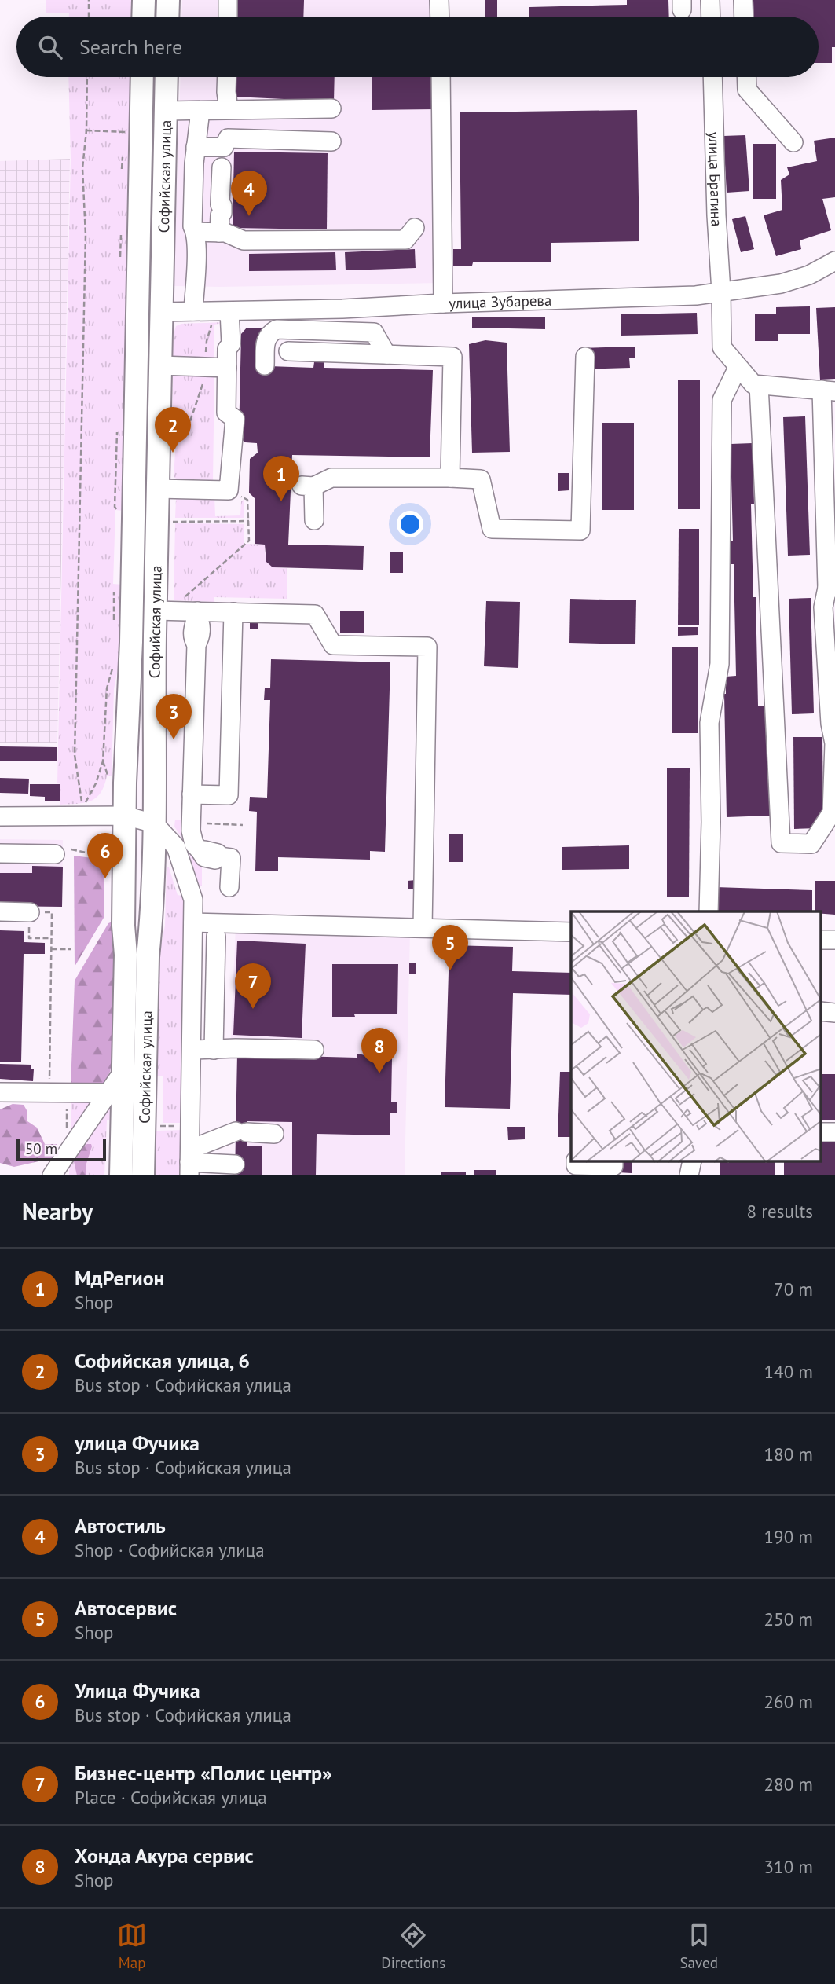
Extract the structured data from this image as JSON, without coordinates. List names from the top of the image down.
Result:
{
  "streets": {
    "main road": ["Софийская улица"],
    "street": ["улица Брагина", "улица Зубарева"]
  },
  "crossings": [
    ["Софийская улица", "улица Зубарева"],
    ["улица Брагина", "улица Зубарева"]
  ],
  "scale_bar": "50 m",
  "page": {
    "search": "Search here",
    "pins": [
      "4",
      "2",
      "1",
      "3",
      "6",
      "5",
      "7",
      "8"
    ],
    "scale": "50 m",
    "heading": ["Nearby", "8 results"],
    "list": [
      {
        "mark": "1",
        "name": "МдРегион",
        "note": "Shop",
        "value": "70 m"
      },
      {
        "mark": "2",
        "name": "Софийская улица, 6",
        "note": "Bus stop · Софийская улица",
        "value": "140 m"
      },
      {
        "mark": "3",
        "name": "улица Фучика",
        "note": "Bus stop · Софийская улица",
        "value": "180 m"
      },
      {
        "mark": "4",
        "name": "Автостиль",
        "note": "Shop · Софийская улица",
        "value": "190 m"
      },
      {
        "mark": "5",
        "name": "Автосервис",
        "note": "Shop",
        "value": "250 m"
      },
      {
        "mark": "6",
        "name": "Улица Фучика",
        "note": "Bus stop · Софийская улица",
        "value": "260 m"
      },
      {
        "mark": "7",
        "name": "Бизнес-центр «Полис центр»",
        "note": "Place · Софийская улица",
        "value": "280 m"
      },
      {
        "mark": "8",
        "name": "Хонда Акура сервис",
        "note": "Shop",
        "value": "310 m"
      }
    ],
    "nav": ["Map", "Directions", "Saved"]
  }
}
